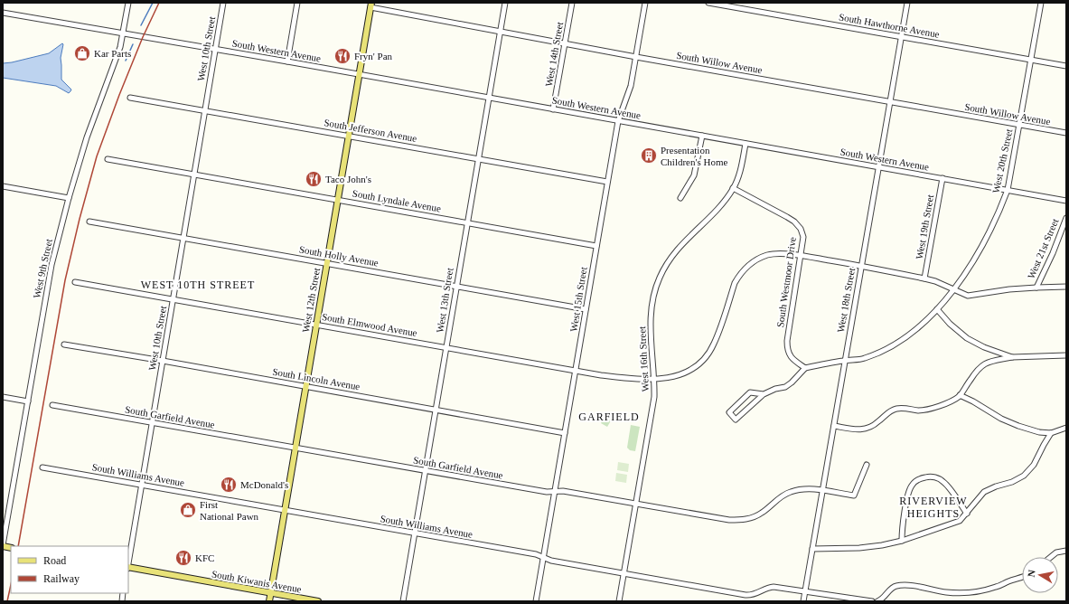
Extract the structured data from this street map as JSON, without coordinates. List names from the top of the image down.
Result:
{
  "streets": {
    "main road": ["West 12th Street", "South Kiwanis Avenue"],
    "street": [
      "South Hawthorne Avenue",
      "West 10th Street",
      "South Western Avenue",
      "West 14th Street",
      "South Willow Avenue",
      "South Jefferson Avenue",
      "West 20th Street",
      "South Lyndale Avenue",
      "West 19th Street",
      "West 21st Street",
      "South Holly Avenue",
      "West 9th Street",
      "South Westmoor Drive",
      "West 15th Street",
      "West 13th Street",
      "West 18th Street",
      "South Elmwood Avenue",
      "West 16th Street",
      "South Lincoln Avenue",
      "South Garfield Avenue",
      "South Williams Avenue"
    ]
  },
  "crossings": [
    ["South Hawthorne Avenue", "West 20th Street"],
    ["South Hawthorne Avenue", "West 18th Street"],
    ["West 10th Street", "South Western Avenue"],
    ["West 10th Street", "South Jefferson Avenue"],
    ["West 10th Street", "South Lyndale Avenue"],
    ["West 10th Street", "South Holly Avenue"],
    ["West 10th Street", "South Elmwood Avenue"],
    ["West 10th Street", "South Lincoln Avenue"],
    ["West 10th Street", "South Garfield Avenue"],
    ["West 10th Street", "South Williams Avenue"],
    ["South Western Avenue", "West 14th Street"],
    ["South Western Avenue", "West 20th Street"],
    ["South Western Avenue", "West 19th Street"],
    ["South Western Avenue", "West 9th Street"],
    ["South Western Avenue", "West 15th Street"],
    ["South Western Avenue", "West 12th Street"],
    ["South Western Avenue", "West 13th Street"],
    ["South Western Avenue", "West 18th Street"],
    ["South Western Avenue", "West 16th Street"],
    ["West 14th Street", "South Willow Avenue"],
    ["South Willow Avenue", "West 20th Street"],
    ["South Willow Avenue", "West 15th Street"],
    ["South Willow Avenue", "West 12th Street"],
    ["South Willow Avenue", "West 13th Street"],
    ["South Willow Avenue", "West 18th Street"],
    ["South Jefferson Avenue", "West 15th Street"],
    ["South Jefferson Avenue", "West 12th Street"],
    ["South Jefferson Avenue", "West 13th Street"],
    ["South Lyndale Avenue", "West 15th Street"],
    ["South Lyndale Avenue", "West 12th Street"],
    ["South Lyndale Avenue", "West 13th Street"],
    ["South Holly Avenue", "West 15th Street"],
    ["South Holly Avenue", "West 12th Street"],
    ["South Holly Avenue", "West 13th Street"],
    ["South Westmoor Drive", "South Elmwood Avenue"],
    ["South Westmoor Drive", "West 16th Street"],
    ["West 15th Street", "South Elmwood Avenue"],
    ["West 15th Street", "South Lincoln Avenue"],
    ["West 15th Street", "South Garfield Avenue"],
    ["West 15th Street", "South Williams Avenue"],
    ["West 12th Street", "South Elmwood Avenue"],
    ["West 12th Street", "South Lincoln Avenue"],
    ["West 12th Street", "South Garfield Avenue"],
    ["West 12th Street", "South Williams Avenue"],
    ["West 12th Street", "South Kiwanis Avenue"],
    ["West 13th Street", "South Elmwood Avenue"],
    ["West 13th Street", "South Lincoln Avenue"],
    ["West 13th Street", "South Garfield Avenue"],
    ["West 13th Street", "South Williams Avenue"],
    ["West 18th Street", "South Elmwood Avenue"],
    ["West 18th Street", "South Garfield Avenue"],
    ["West 18th Street", "South Williams Avenue"],
    ["South Elmwood Avenue", "West 16th Street"],
    ["West 16th Street", "South Garfield Avenue"],
    ["West 16th Street", "South Williams Avenue"]
  ],
  "districts": ["WEST 10TH STREET", "GARFIELD", "RIVERVIEW HEIGHTS"],
  "places": {
    "shop": ["Kar Parts", "First National Pawn"],
    "restaurant": [
      "Fryn' Pan",
      "Taco John's",
      "McDonald's",
      "KFC"
    ],
    "building": ["Presentation Children's Home"]
  },
  "legend": ["Road", "Railway"],
  "north": "left"
}
